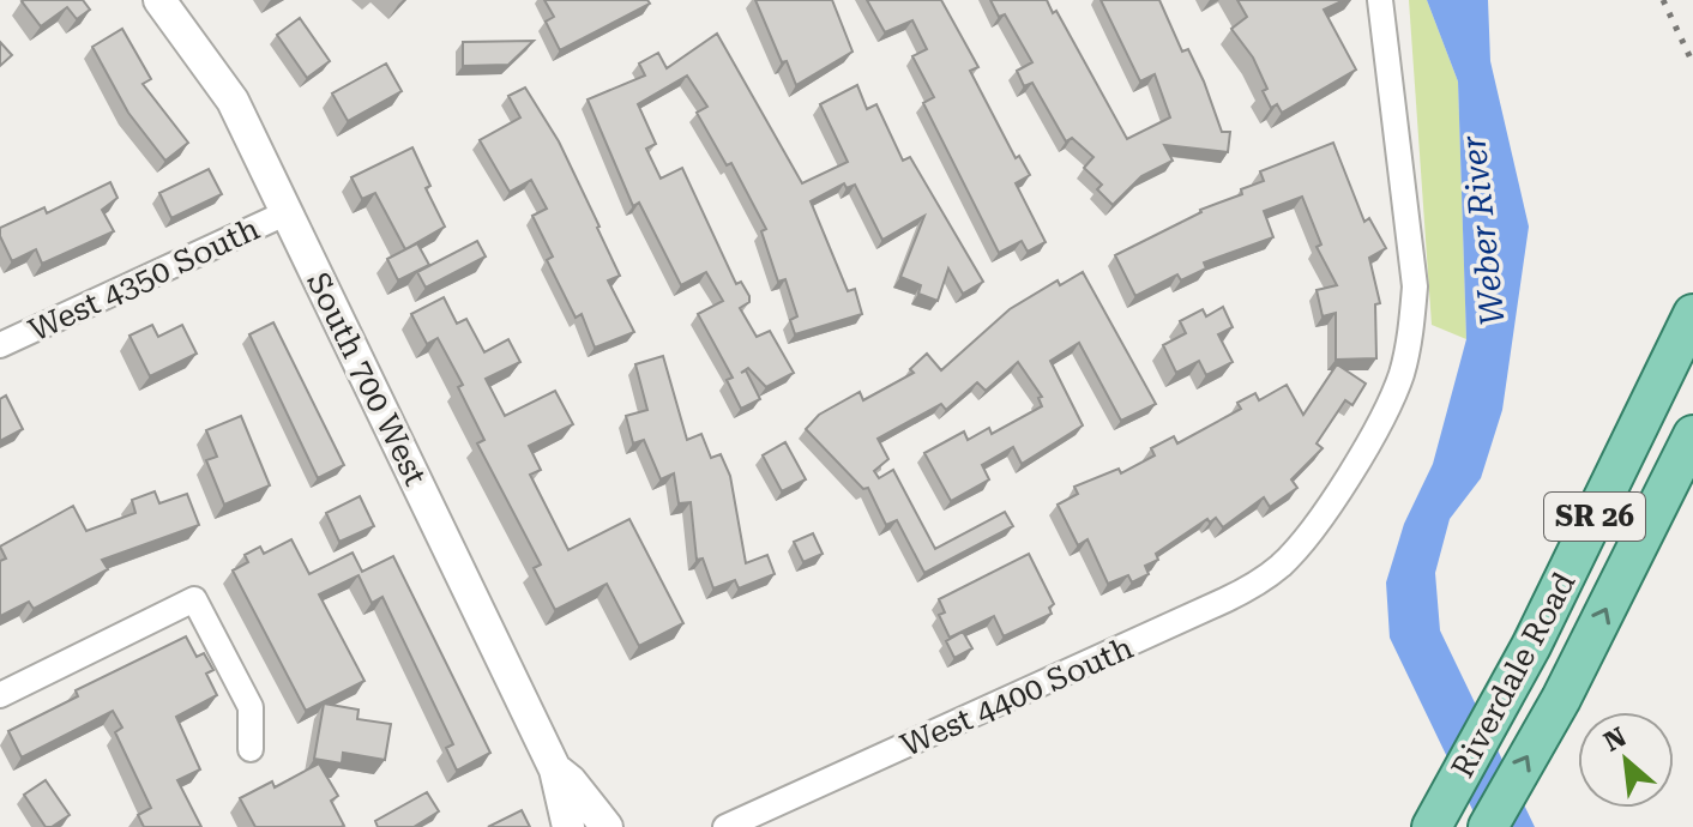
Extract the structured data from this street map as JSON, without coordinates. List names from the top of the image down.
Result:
{
  "streets": {
    "main road": ["SR 26", "Riverdale Road"],
    "street": ["West 4350 South", "South 700 West", "West 4400 South"]
  },
  "crossings": [
    ["West 4350 South", "South 700 West"]
  ],
  "water": ["Weber River"],
  "north": "top left"
}
